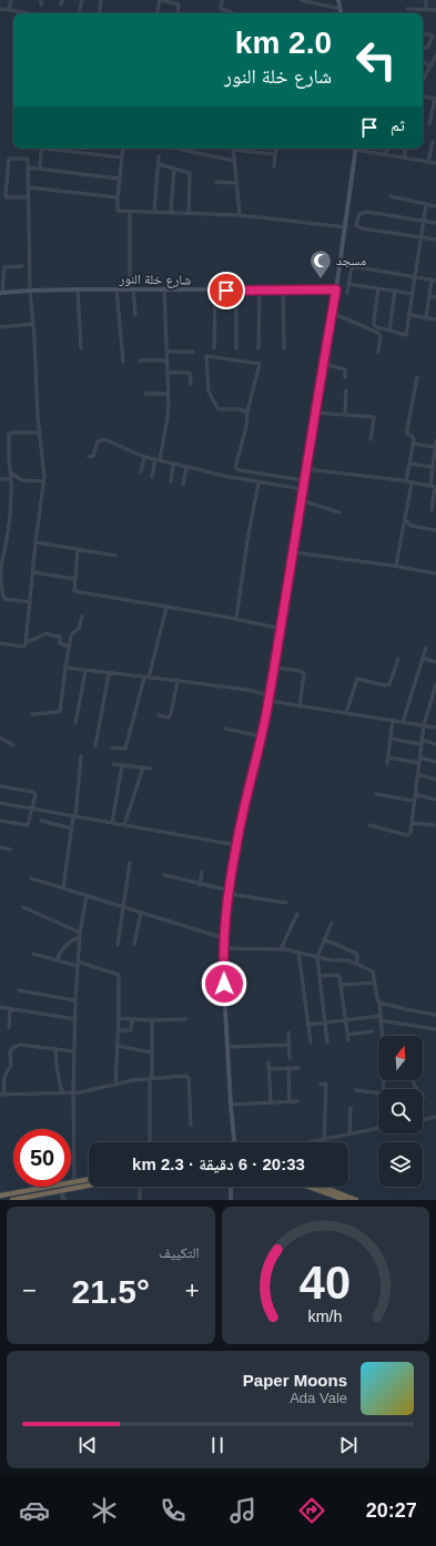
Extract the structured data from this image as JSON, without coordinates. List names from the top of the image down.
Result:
{
  "streets": {
    "main road": ["شارع خلة النور"]
  },
  "places": {
    "mosque": ["مسجد"]
  },
  "north": "top",
  "page": {
    "turn": ["2.0 km", "شارع خلة النور"],
    "then": "ثم",
    "limit": "50",
    "trip": "20:33 · 6 دقيقة · 2.3 km",
    "tile": "التكييف",
    "heat": ["−", "21.5°", "+"],
    "song": ["Paper Moons", "Ada Vale"],
    "tabs": "20:27",
    "gauge": ["40", "km/h"]
  }
}
